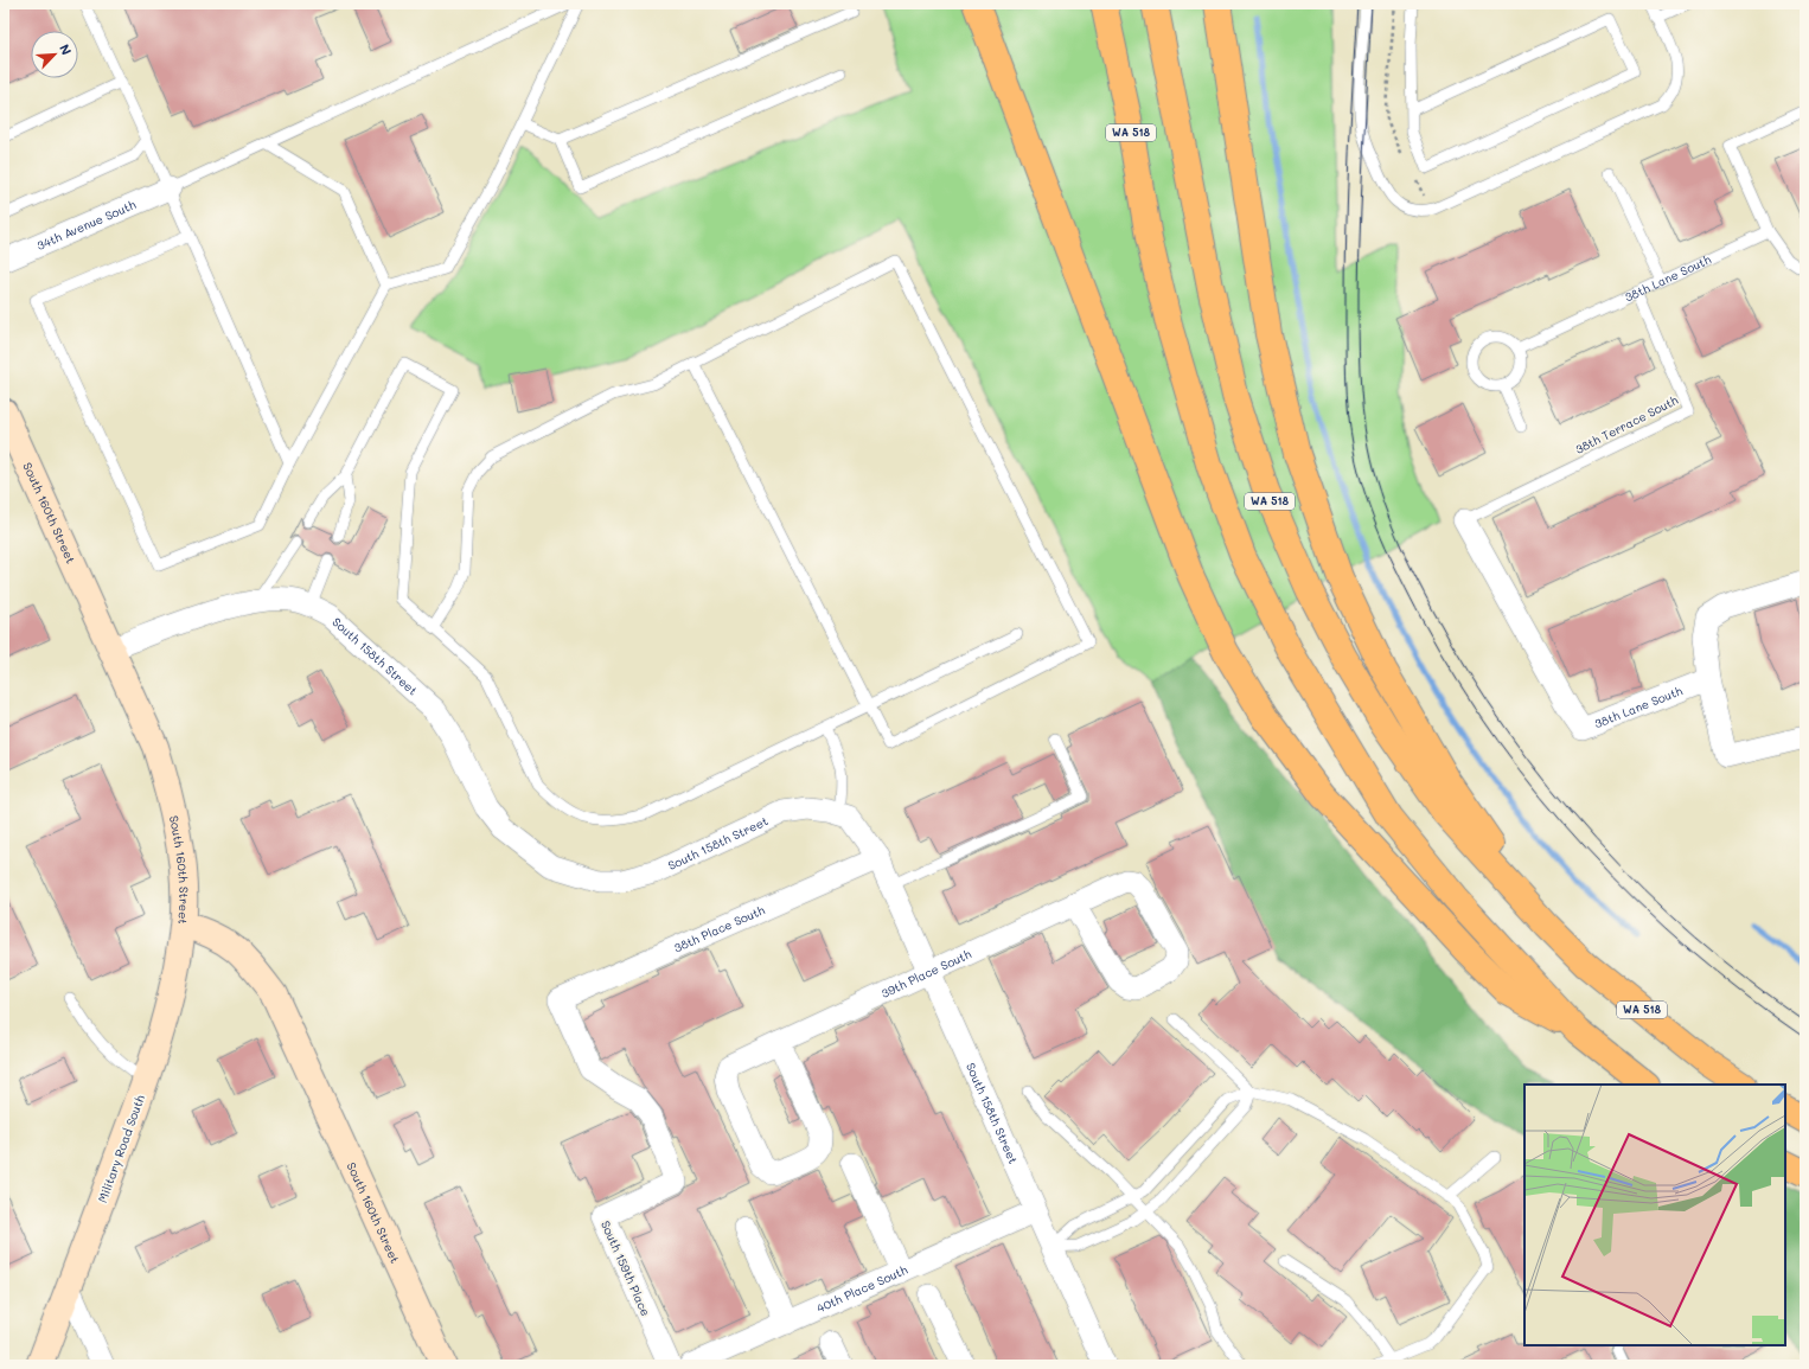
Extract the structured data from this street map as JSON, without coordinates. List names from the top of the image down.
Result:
{
  "streets": {
    "highway": ["WA 518"],
    "main road": ["South 160th Street", "Military Road South"],
    "street": [
      "34th Avenue South",
      "38th Lane South",
      "South 158th Street",
      "38th Place South",
      "39th Place South",
      "South 159th Place",
      "40th Place South"
    ],
    "lane": ["38th Terrace South"]
  },
  "crossings": [
    ["38th Lane South", "38th Terrace South"],
    ["South 160th Street", "South 158th Street"],
    ["South 160th Street", "Military Road South"],
    ["South 158th Street", "38th Place South"],
    ["South 158th Street", "39th Place South"],
    ["South 158th Street", "40th Place South"],
    ["38th Place South", "South 159th Place"]
  ],
  "north": "top right"
}
